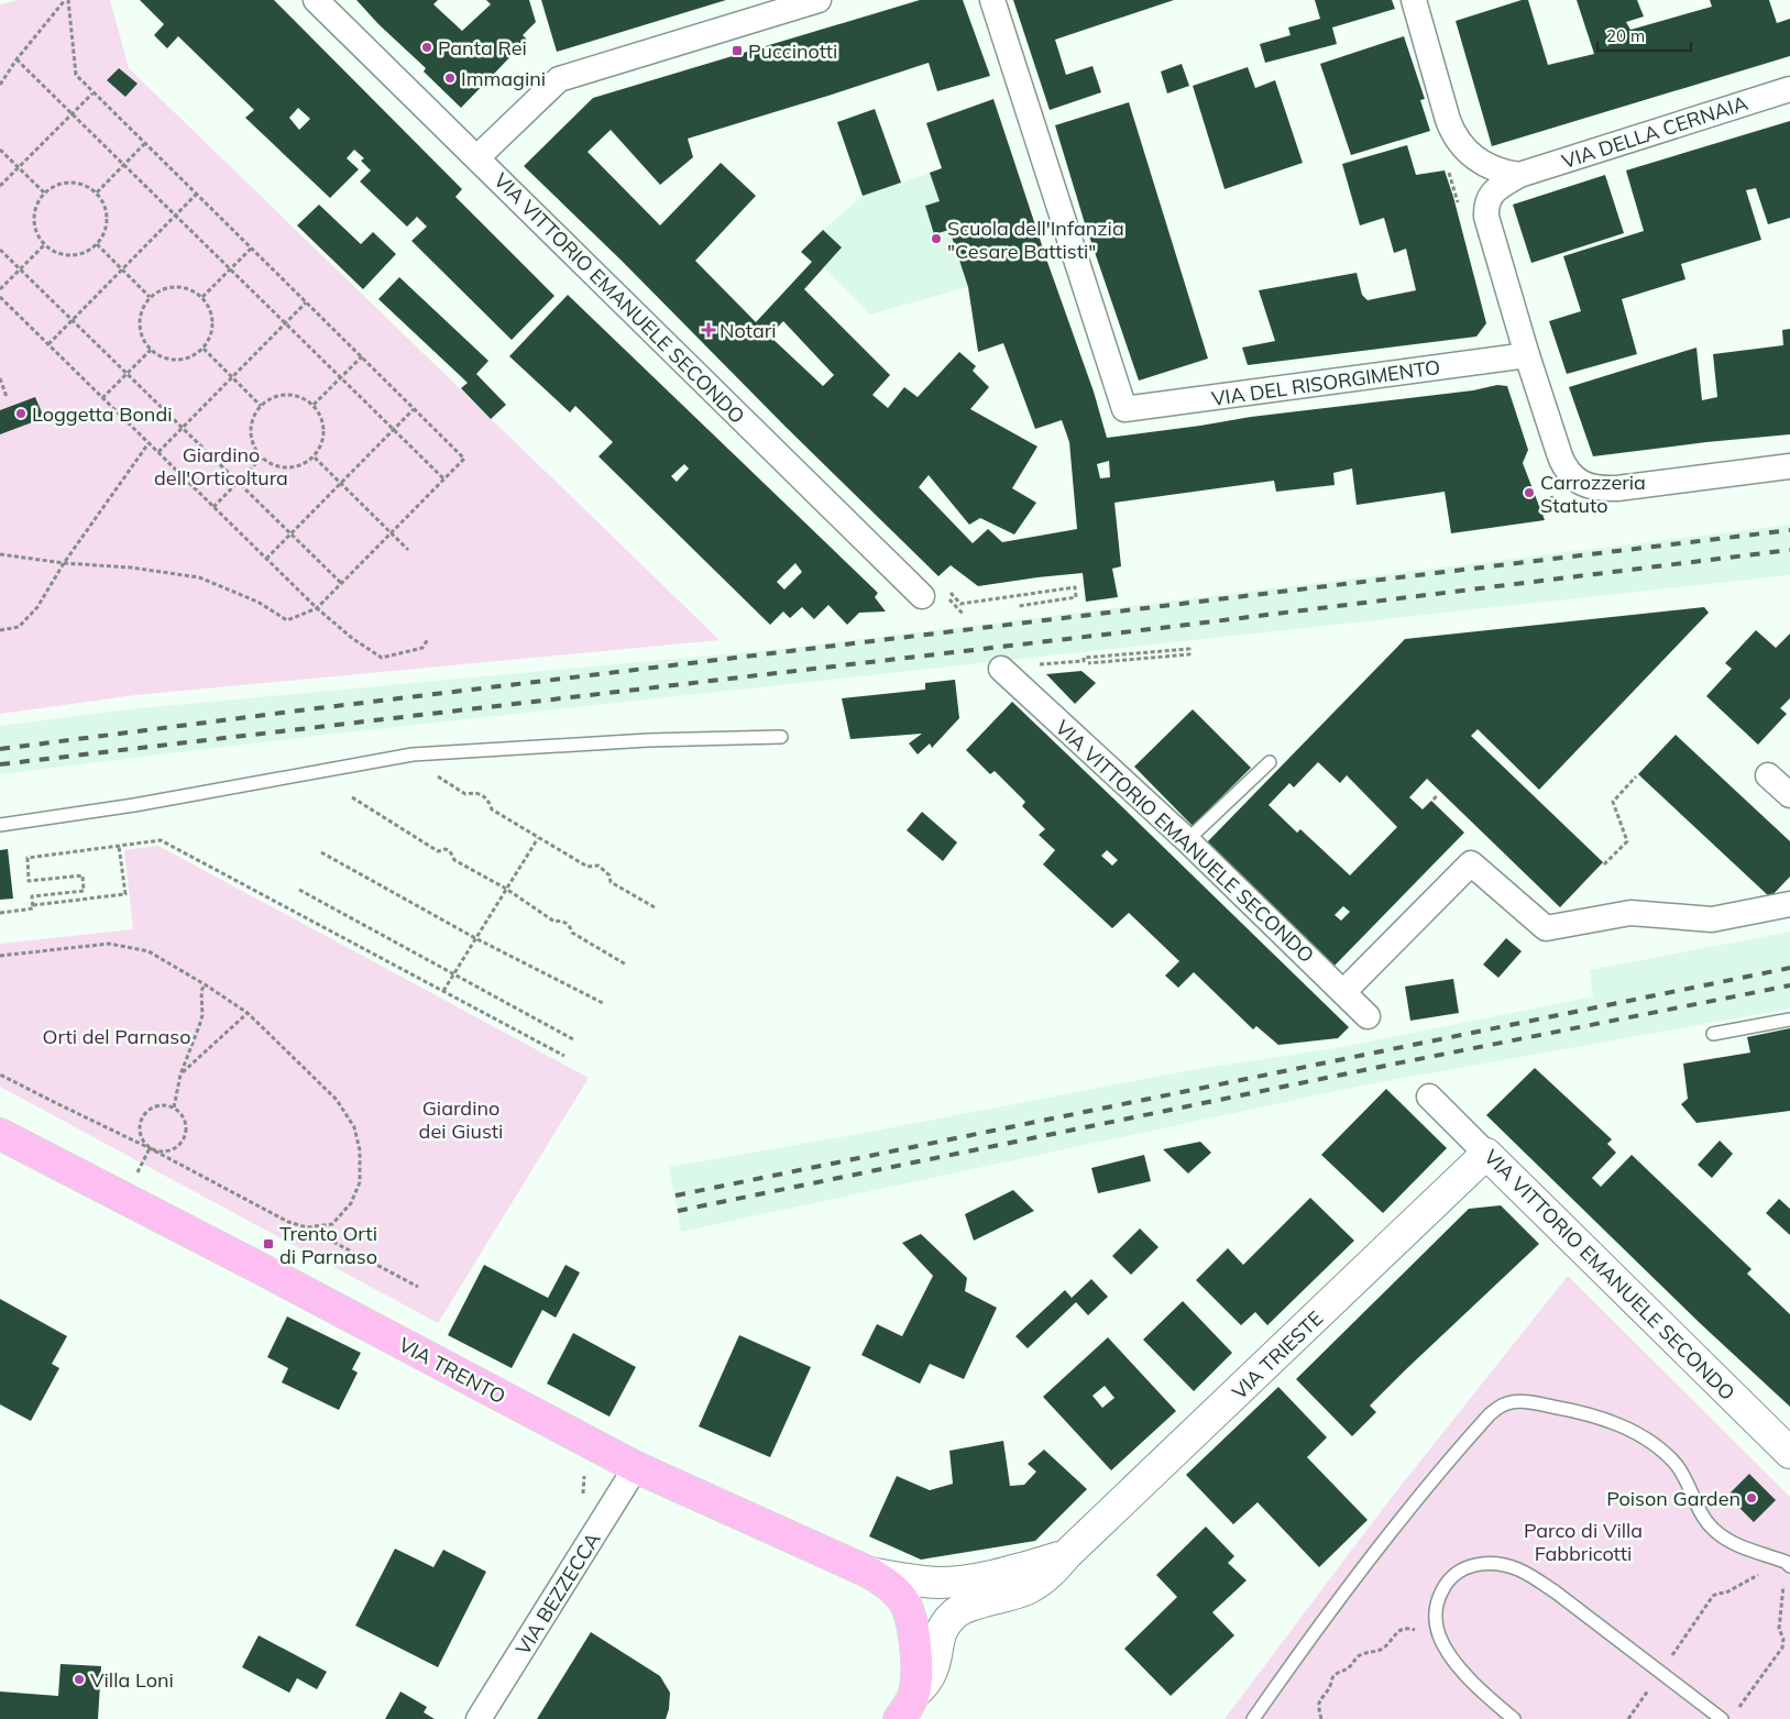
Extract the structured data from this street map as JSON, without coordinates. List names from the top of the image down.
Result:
{
  "streets": {
    "main road": ["VIA TRIESTE", "VIA TRENTO"],
    "street": [
      "VIA DELLA CERNAIA",
      "VIA VITTORIO EMANUELE SECONDO",
      "VIA DEL RISORGIMENTO",
      "VIA BEZZECCA"
    ]
  },
  "crossings": [
    ["VIA DELLA CERNAIA", "VIA DEL RISORGIMENTO"],
    ["VIA VITTORIO EMANUELE SECONDO", "VIA TRIESTE"],
    ["VIA TRIESTE", "VIA TRENTO"],
    ["VIA TRENTO", "VIA BEZZECCA"]
  ],
  "parks": [
    "Giardino dell'Orticoltura",
    "Orti del Parnaso",
    "Giardino dei Giusti",
    "Parco di Villa Fabbricotti"
  ],
  "places": {
    "other": [
      "Panta Rei",
      "Immagini",
      "Scuola dell'Infanzia \"Cesare Battisti\"",
      "Loggetta Bondi",
      "Carrozzeria Statuto",
      "Poison Garden",
      "Villa Loni"
    ],
    "transit": ["Puccinotti", "Trento Orti di Parnaso"],
    "health": ["Notari"]
  },
  "scale_bar": "20 m"
}
